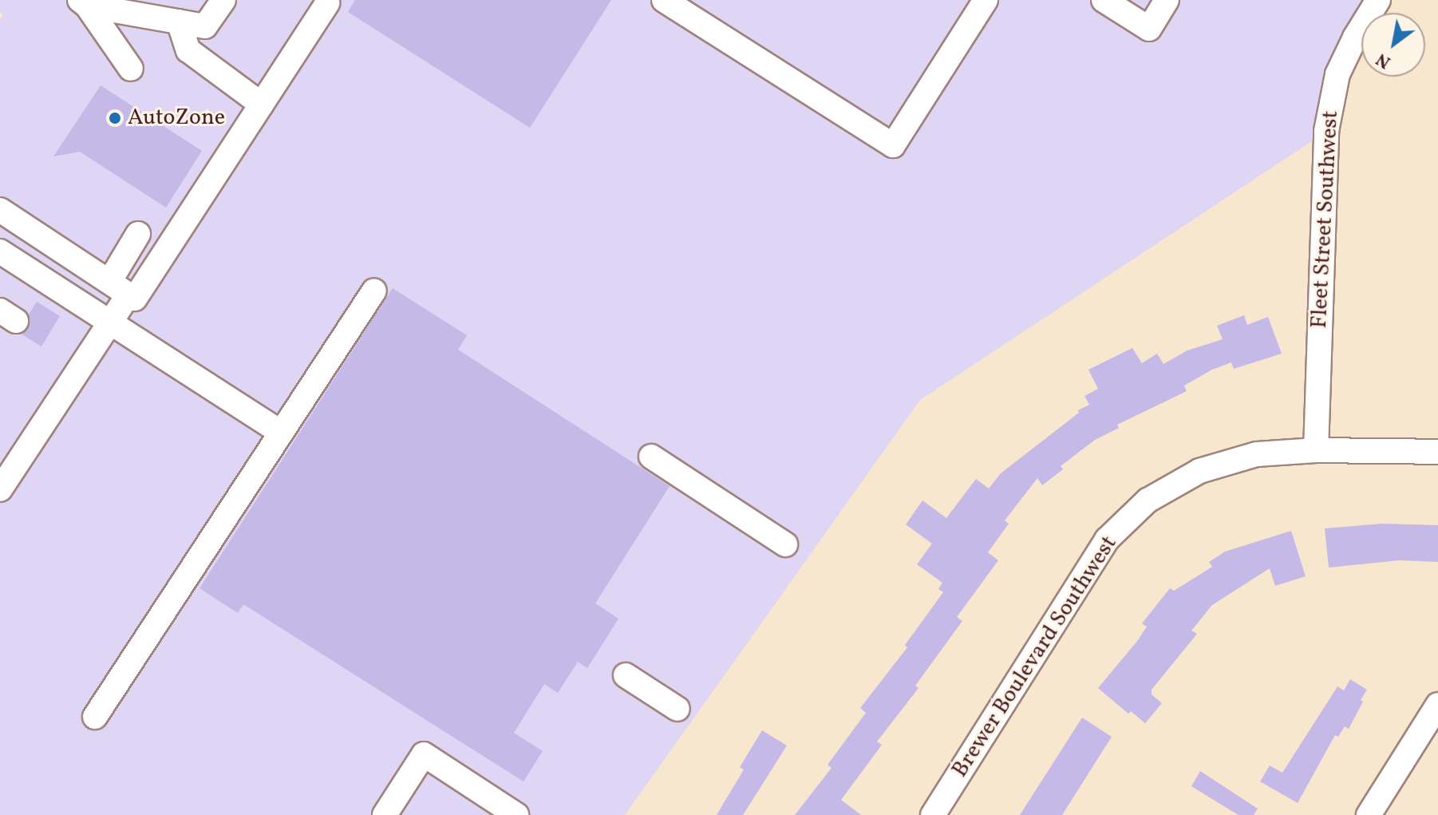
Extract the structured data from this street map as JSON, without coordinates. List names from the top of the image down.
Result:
{
  "streets": {
    "street": ["Fleet Street Southwest", "Brewer Boulevard Southwest"]
  },
  "crossings": [
    ["Fleet Street Southwest", "Brewer Boulevard Southwest"]
  ],
  "places": ["AutoZone"],
  "north": "bottom left"
}
